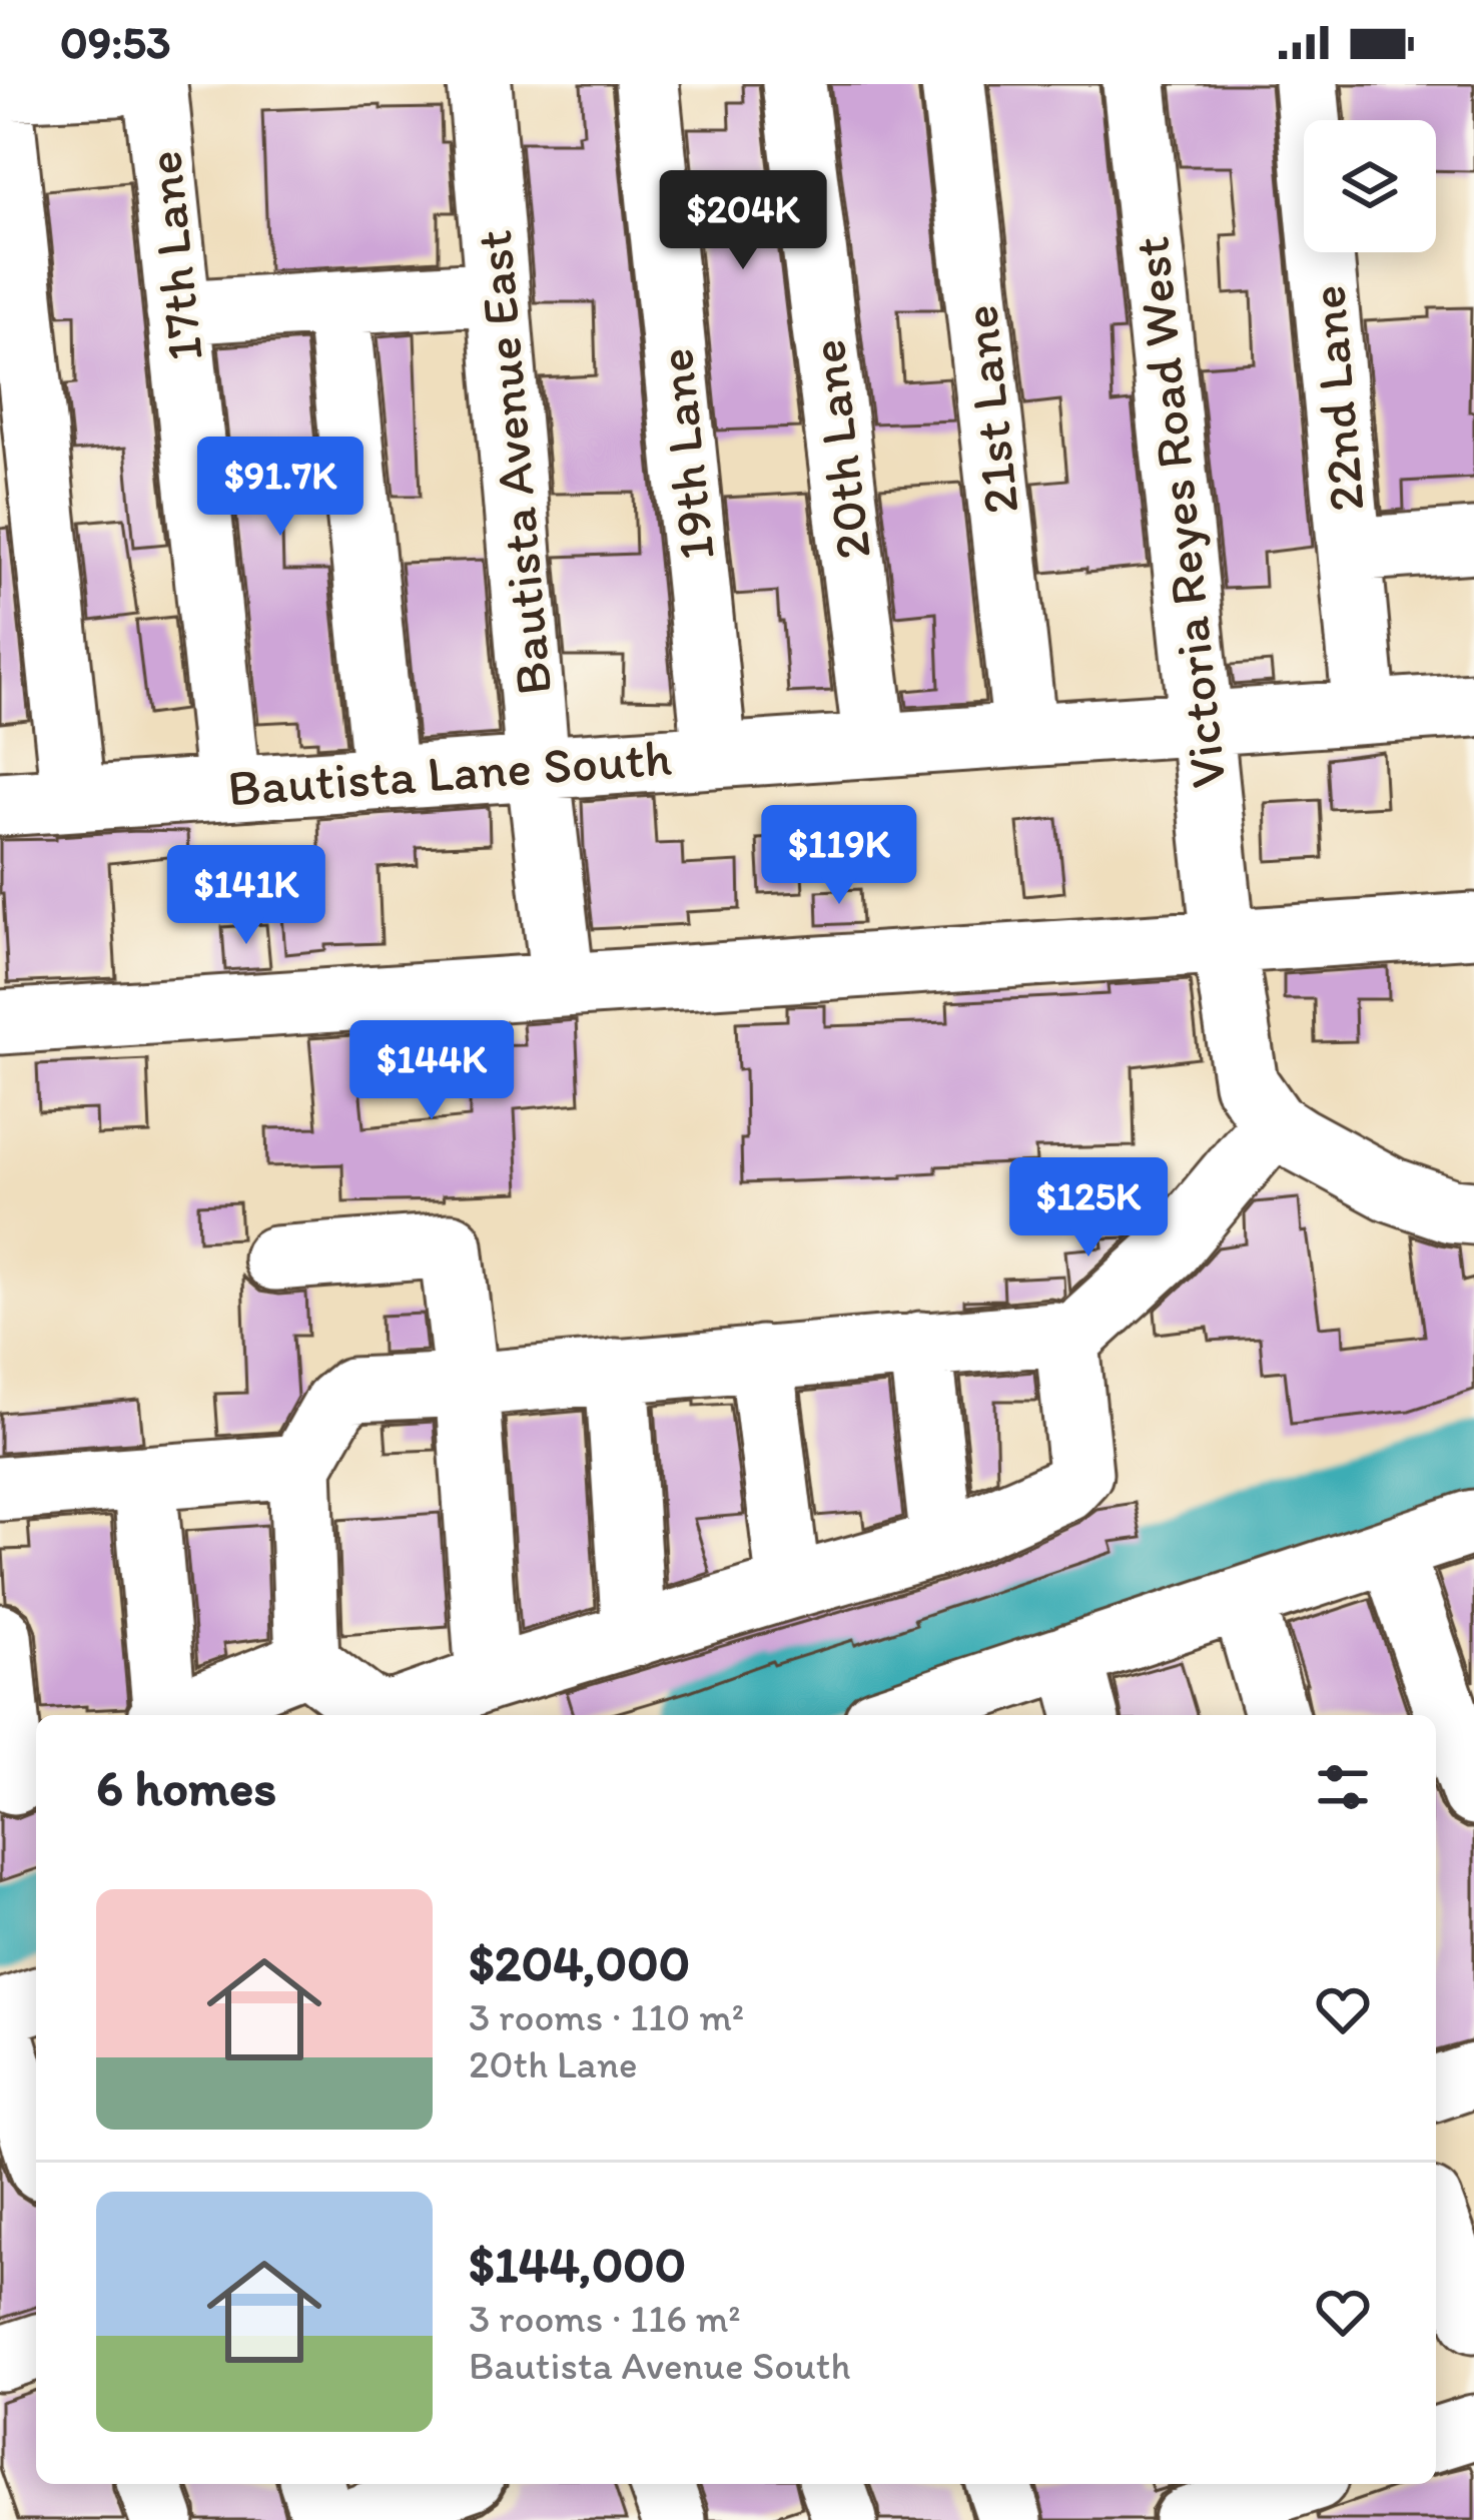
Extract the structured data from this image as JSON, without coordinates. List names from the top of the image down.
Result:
{
  "streets": {
    "street": [
      "17th Lane",
      "22nd Lane",
      "21st Lane",
      "20th Lane",
      "19th Lane",
      "Bautista Avenue East",
      "Victoria Reyes Road West",
      "Bautista Lane South"
    ]
  },
  "crossings": [
    ["17th Lane", "Bautista Lane South"],
    ["22nd Lane", "Bautista Lane South"],
    ["21st Lane", "Bautista Lane South"],
    ["20th Lane", "Bautista Lane South"],
    ["19th Lane", "Bautista Lane South"],
    ["Bautista Avenue East", "Bautista Lane South"],
    ["Victoria Reyes Road West", "Bautista Lane South"]
  ],
  "page": {
    "status": "09:53",
    "price": [
      "$204K",
      "$91.7K",
      "$119K",
      "$141K",
      "$144K",
      "$125K"
    ],
    "heading": "6 homes",
    "list": [
      {
        "name": "$204,000",
        "note": "3 rooms · 110 m² · 20th Lane"
      },
      {
        "name": "$144,000",
        "note": "3 rooms · 116 m² · Bautista Avenue South"
      }
    ]
  }
}
